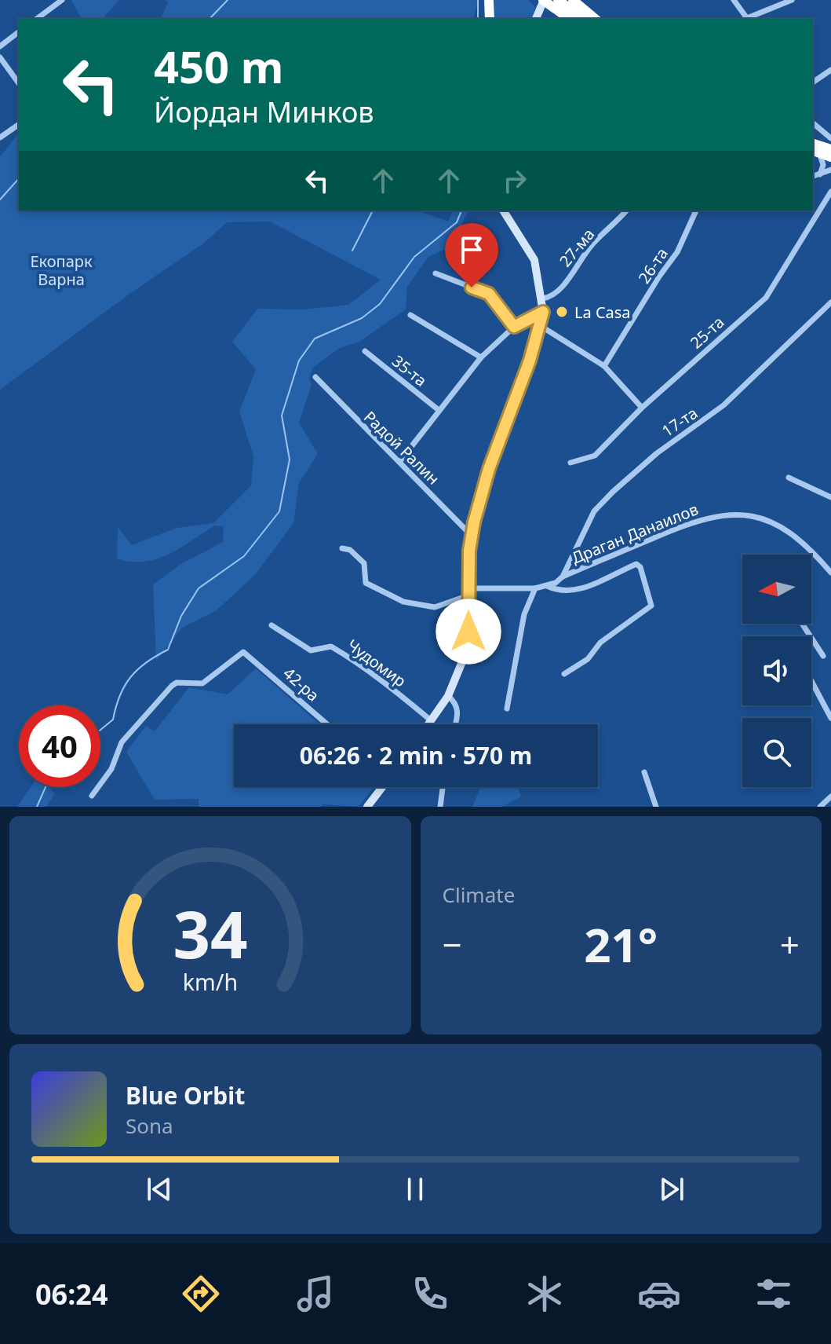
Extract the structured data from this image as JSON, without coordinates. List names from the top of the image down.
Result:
{
  "streets": {
    "street": [
      "27-ма",
      "26-та",
      "25-та",
      "35-та",
      "17-та",
      "Радой Ралин",
      "Драган Данаилов",
      "Чудомир",
      "42-ра"
    ]
  },
  "crossings": [
    ["17-та", "Драган Данаилов"]
  ],
  "parks": ["Екопарк Варна"],
  "places": ["La Casa"],
  "north": "left",
  "page": {
    "turn": ["450 m", "Йордан Минков"],
    "limit": "40",
    "trip": "06:26 · 2 min · 570 m",
    "tile": "Climate",
    "heat": ["−", "21°", "+"],
    "song": ["Blue Orbit", "Sona"],
    "tabs": "06:24",
    "gauge": ["34", "km/h"]
  }
}
